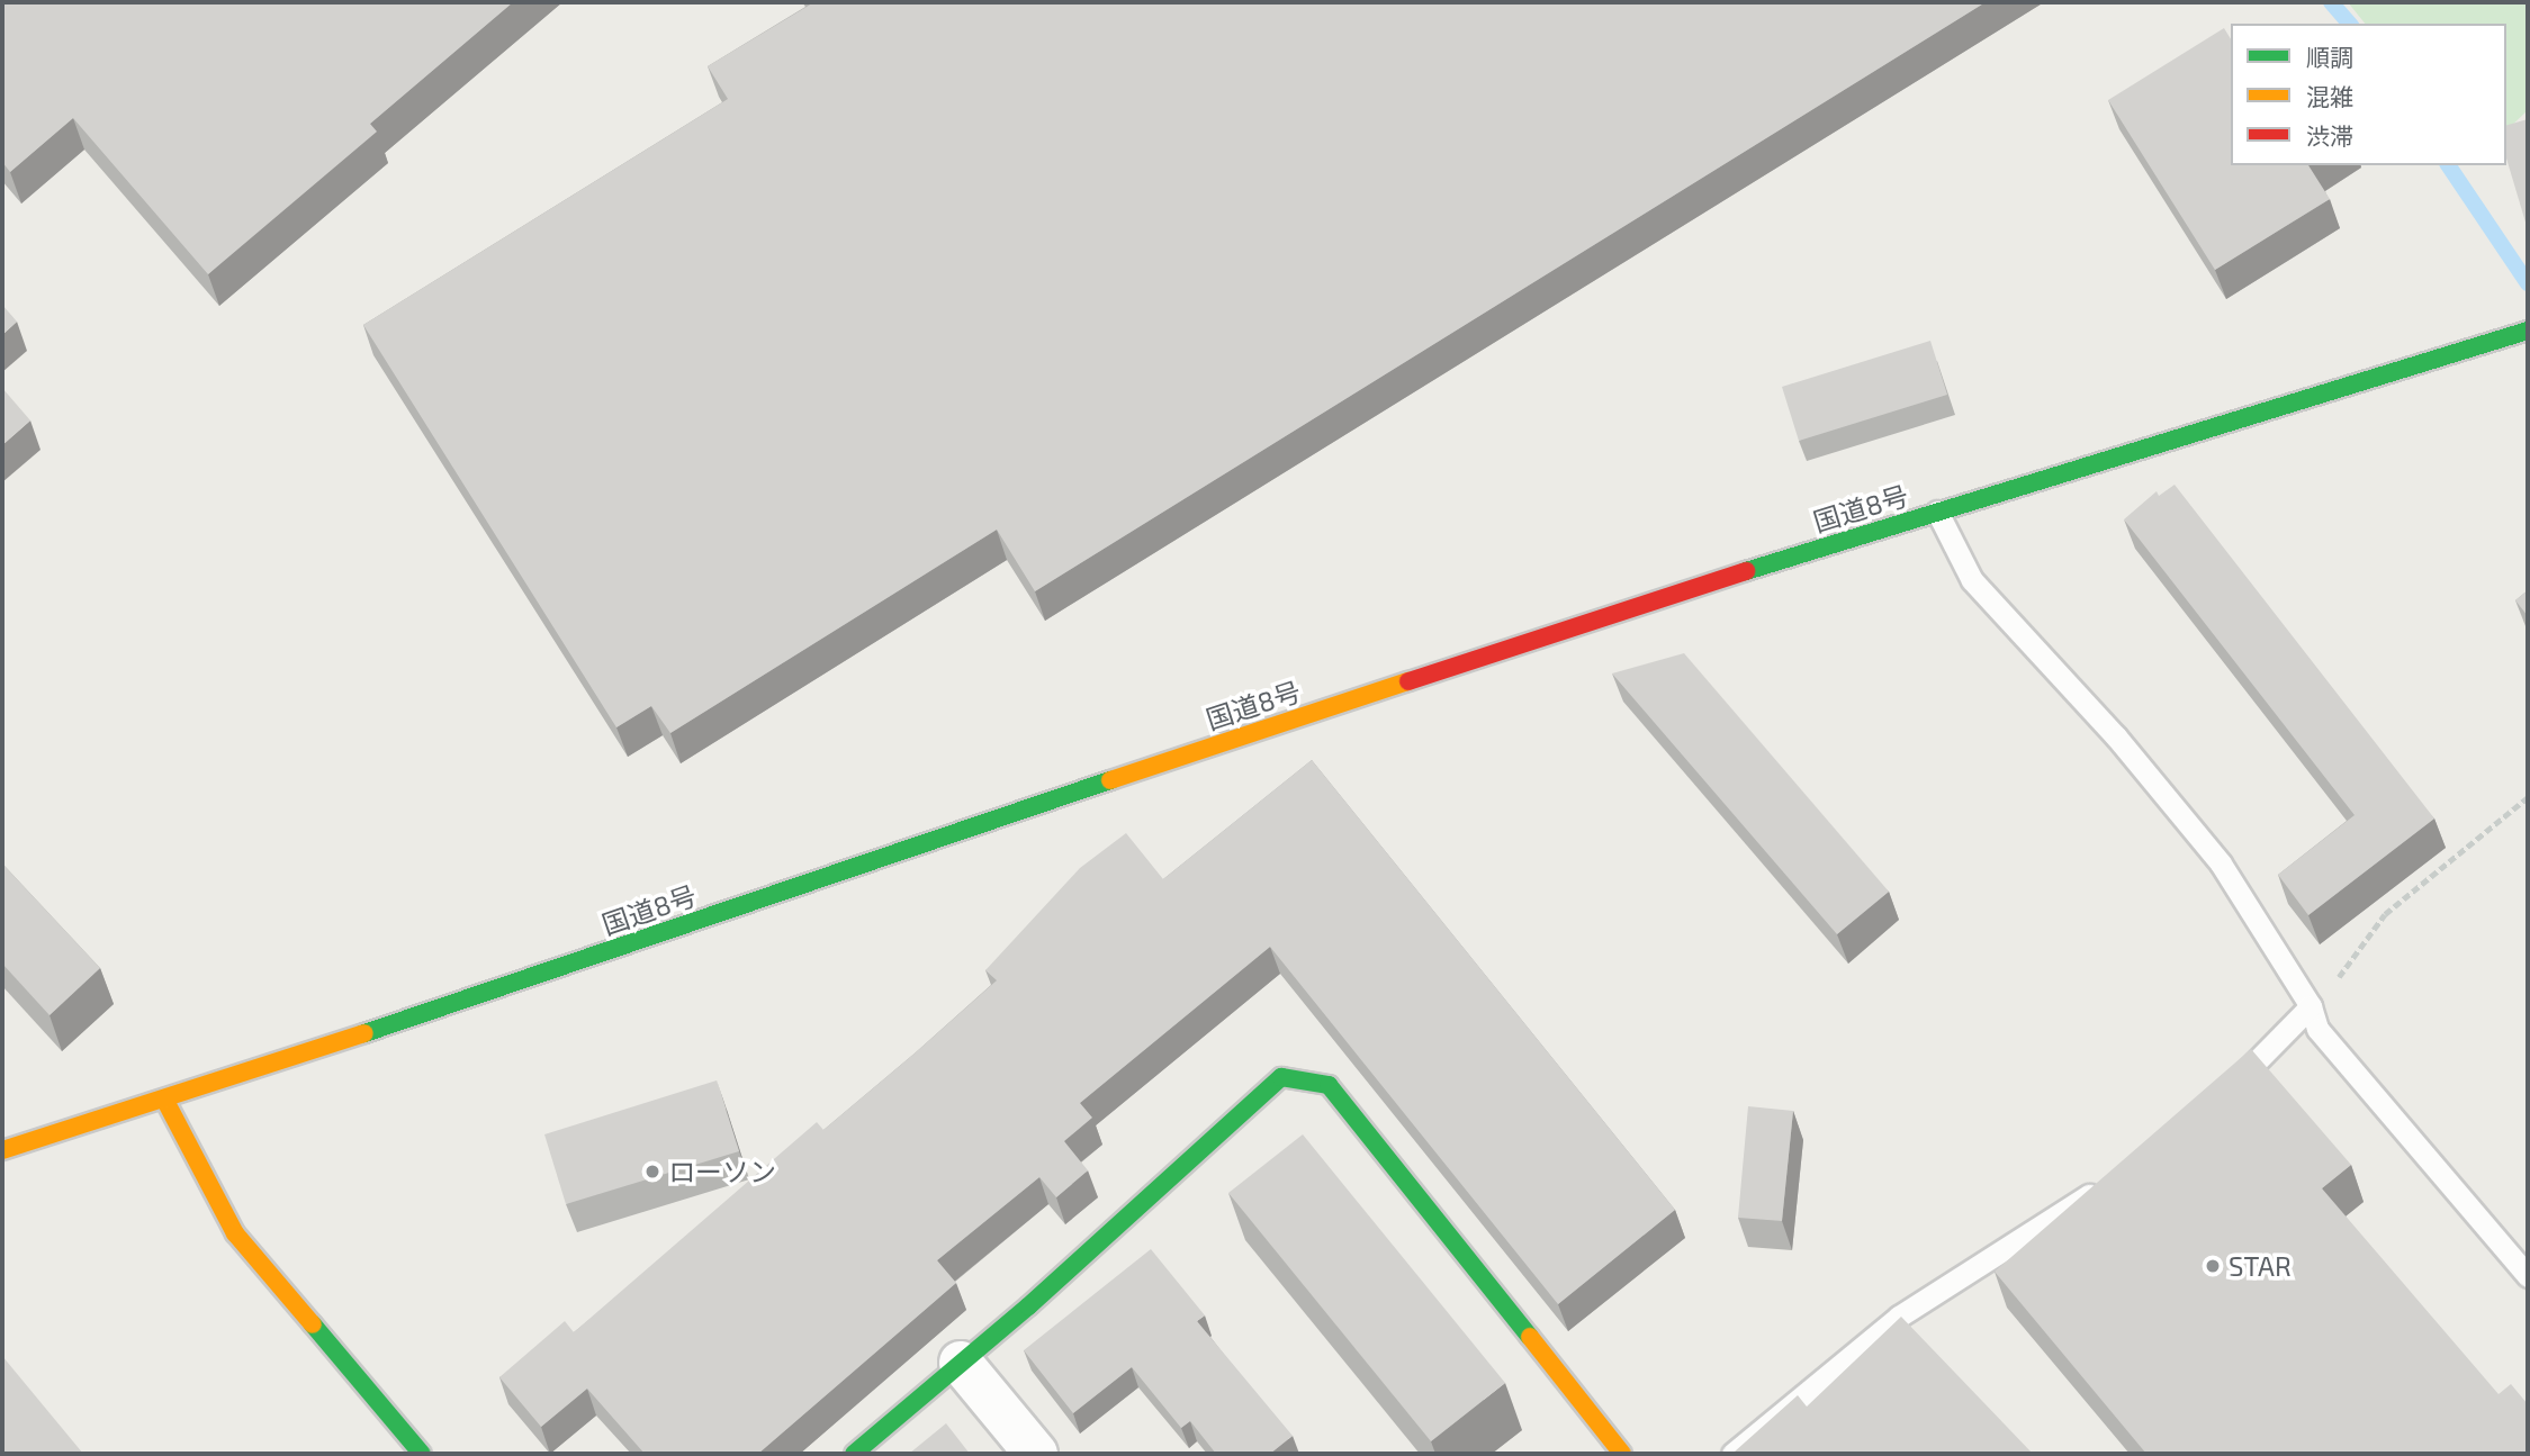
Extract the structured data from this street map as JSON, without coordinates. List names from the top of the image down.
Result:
{
  "streets": {
    "main road": ["国道8号"]
  },
  "places": ["ローソン", "STAR"],
  "legend": ["順調", "混雑", "渋滞"]
}
